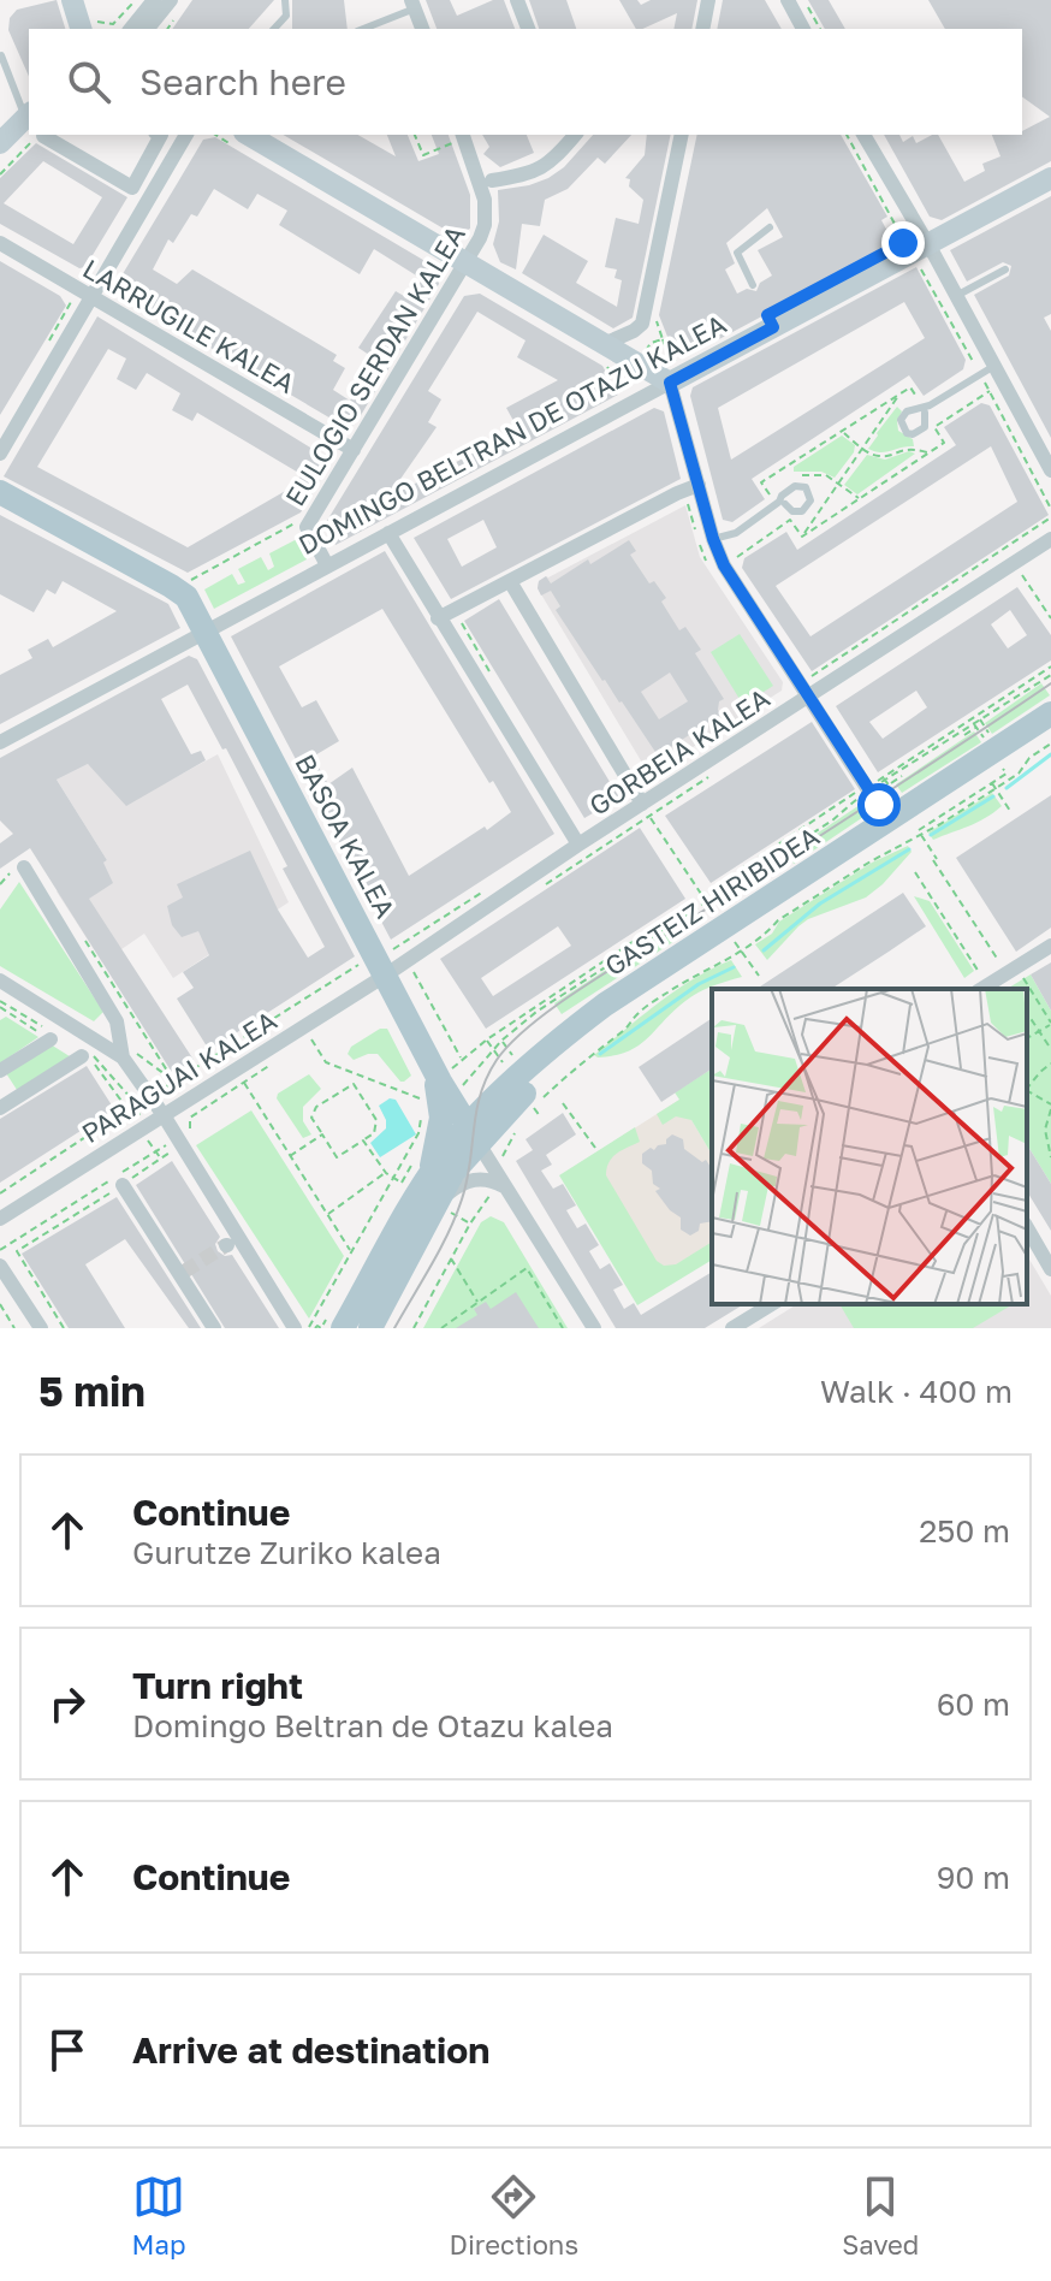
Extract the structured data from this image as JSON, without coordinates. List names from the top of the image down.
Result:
{
  "streets": {
    "main road": ["DOMINGO BELTRAN DE OTAZU KALEA", "BASOA KALEA", "GASTEIZ HIRIBIDEA"],
    "street": [
      "LARRUGILE KALEA",
      "EULOGIO SERDAN KALEA",
      "GORBEIA KALEA",
      "PARAGUAI KALEA"
    ]
  },
  "crossings": [
    ["LARRUGILE KALEA", "EULOGIO SERDAN KALEA"],
    ["EULOGIO SERDAN KALEA", "DOMINGO BELTRAN DE OTAZU KALEA"],
    ["DOMINGO BELTRAN DE OTAZU KALEA", "BASOA KALEA"],
    ["GORBEIA KALEA", "BASOA KALEA"],
    ["GORBEIA KALEA", "PARAGUAI KALEA"],
    ["BASOA KALEA", "GASTEIZ HIRIBIDEA"],
    ["BASOA KALEA", "PARAGUAI KALEA"]
  ],
  "page": {
    "search": "Search here",
    "heading": ["5 min", "Walk · 400 m"],
    "list": [
      ["Continue", "Gurutze Zuriko kalea", "250 m"],
      ["Turn right", "Domingo Beltran de Otazu kalea", "60 m"],
      ["Continue", "90 m"],
      "Arrive at destination"
    ],
    "nav": ["Map", "Directions", "Saved"]
  }
}
